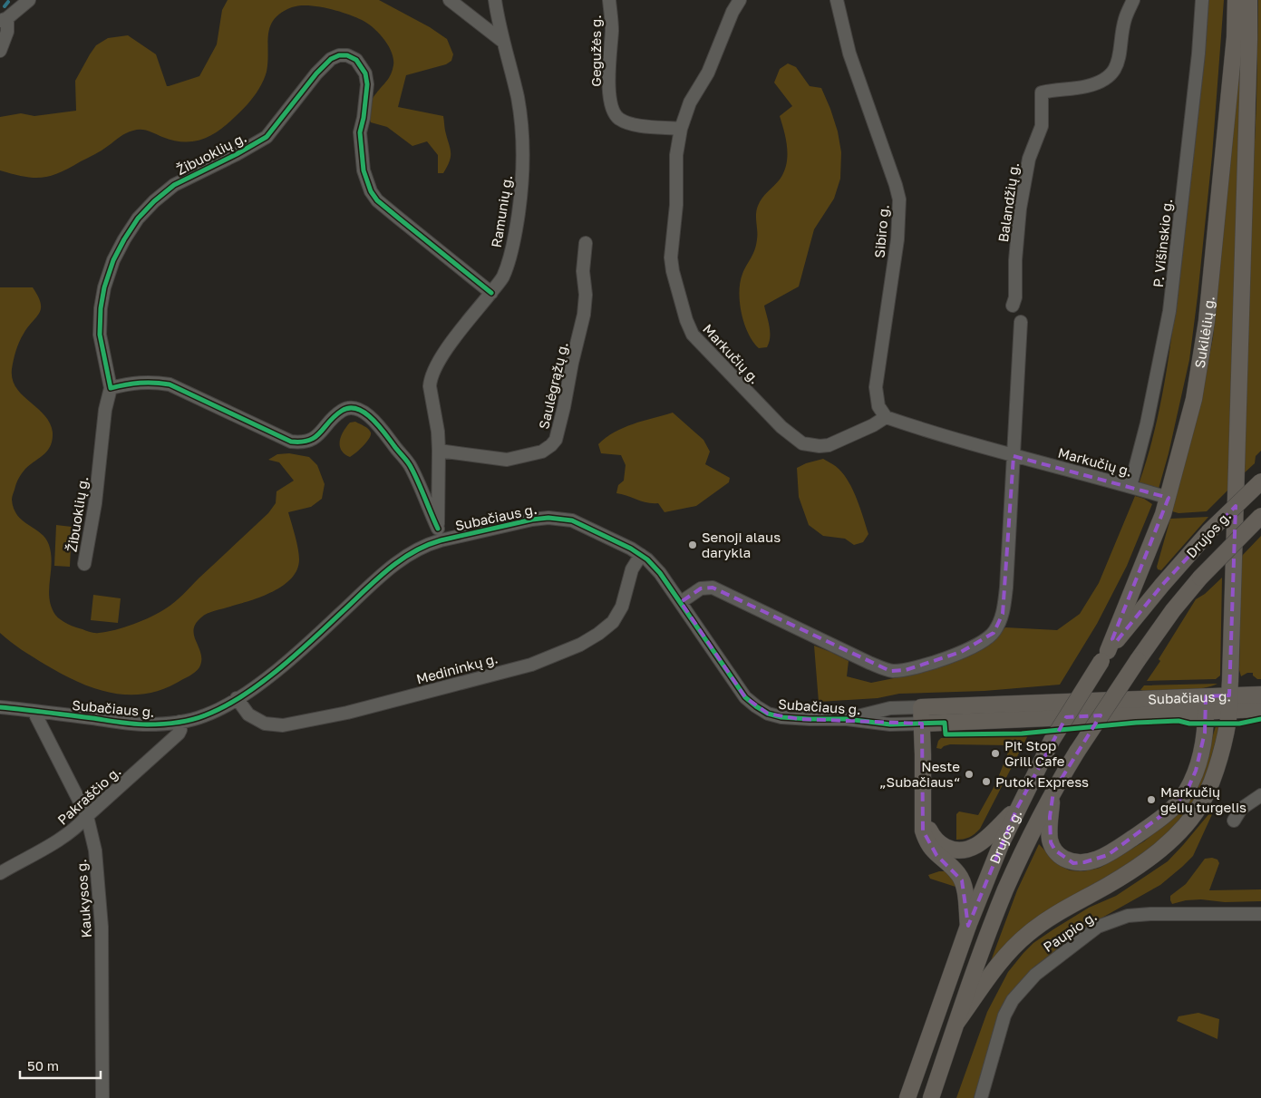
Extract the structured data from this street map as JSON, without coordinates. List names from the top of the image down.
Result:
{
  "streets": {
    "main road": ["Sukilėlių g.", "Subačiaus g.", "Drujos g."],
    "street": [
      "Gegužės g.",
      "Žibuoklių g.",
      "Balandžių g.",
      "Ramunių g.",
      "Sibiro g.",
      "P. Višinskio g.",
      "Markučių g.",
      "Saulėgrąžų g.",
      "Medininkų g.",
      "Pakraščio g.",
      "Kaukysos g.",
      "Paupio g."
    ]
  },
  "crossings": [
    ["Gegužės g.", "Markučių g."],
    ["Žibuoklių g.", "Ramunių g."],
    ["Ramunių g.", "Saulėgrąžų g."],
    ["Ramunių g.", "Subačiaus g."],
    ["Sibiro g.", "Markučių g."],
    ["P. Višinskio g.", "Markučių g."],
    ["Sukilėlių g.", "Markučių g."],
    ["Sukilėlių g.", "Drujos g."],
    ["Subačiaus g.", "Medininkų g."],
    ["Subačiaus g.", "Pakraščio g."],
    ["Subačiaus g.", "Kaukysos g."],
    ["Pakraščio g.", "Kaukysos g."]
  ],
  "places": [
    "Senoji alaus darykla",
    "Pit Stop Grill Cafe",
    "Neste „Subačiaus“",
    "Putok Express",
    "Markučių gėlių turgelis"
  ],
  "scale_bar": "50 m"
}
